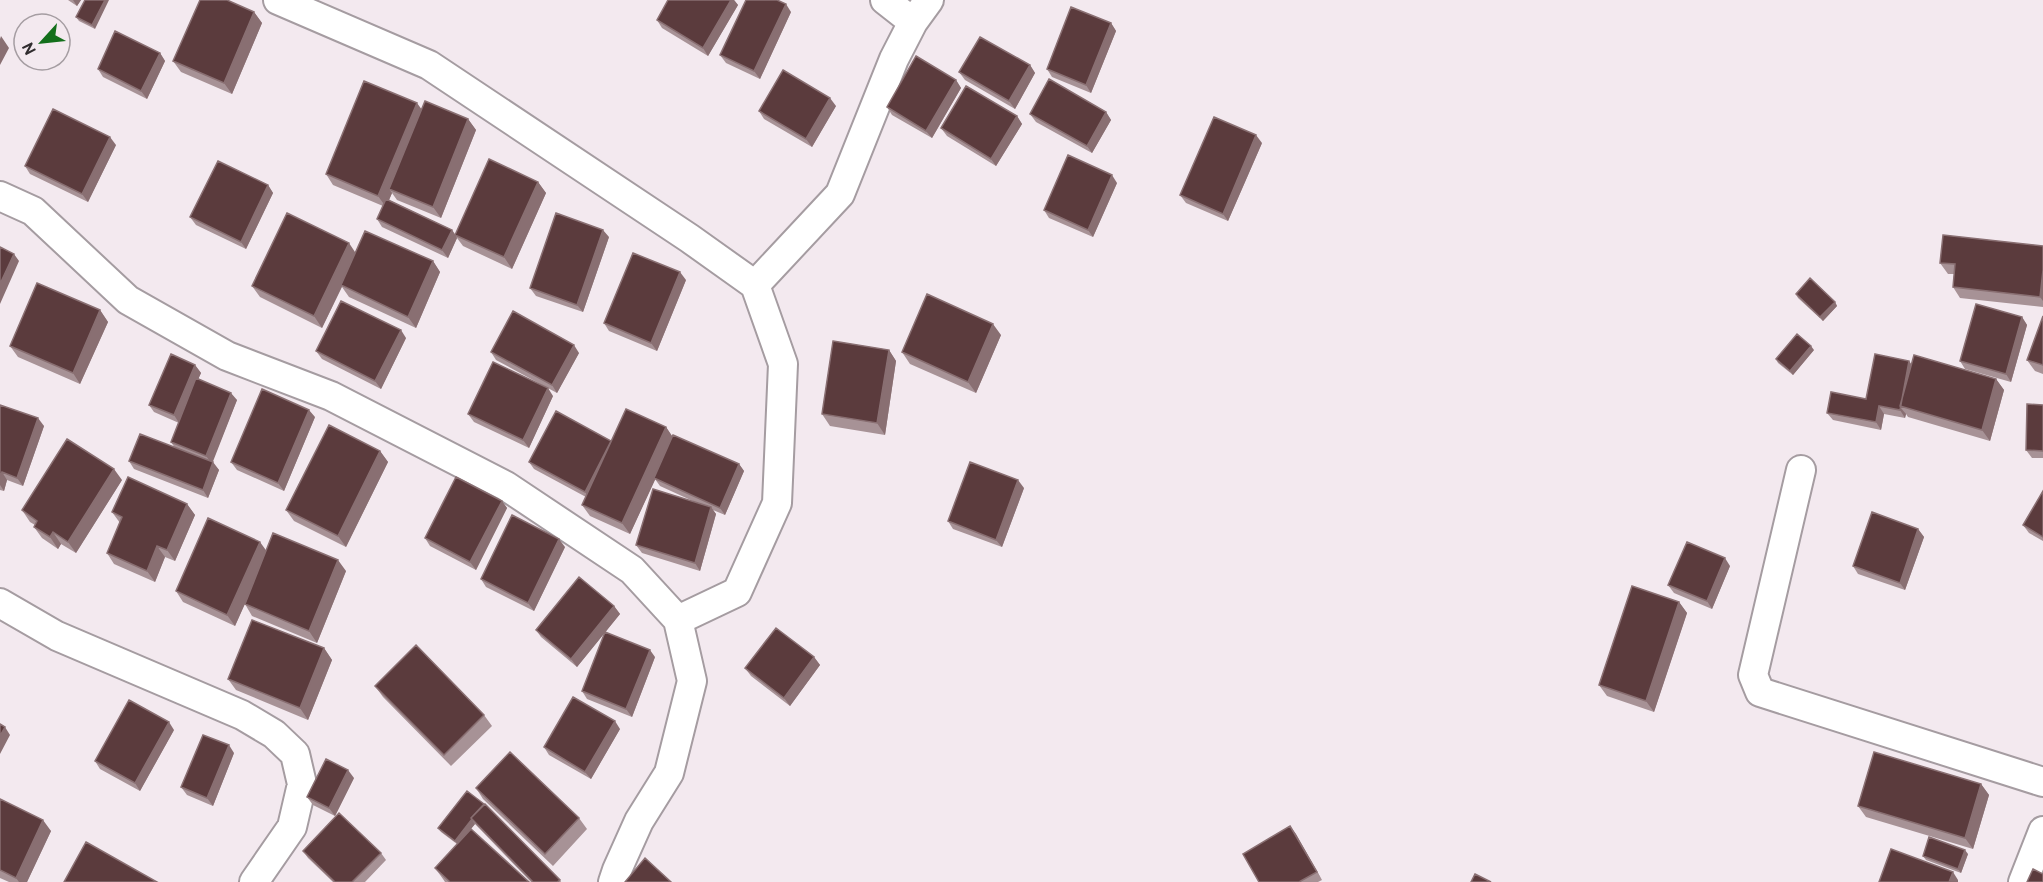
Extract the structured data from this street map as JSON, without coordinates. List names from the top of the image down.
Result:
{
  "north": "bottom left"
}
